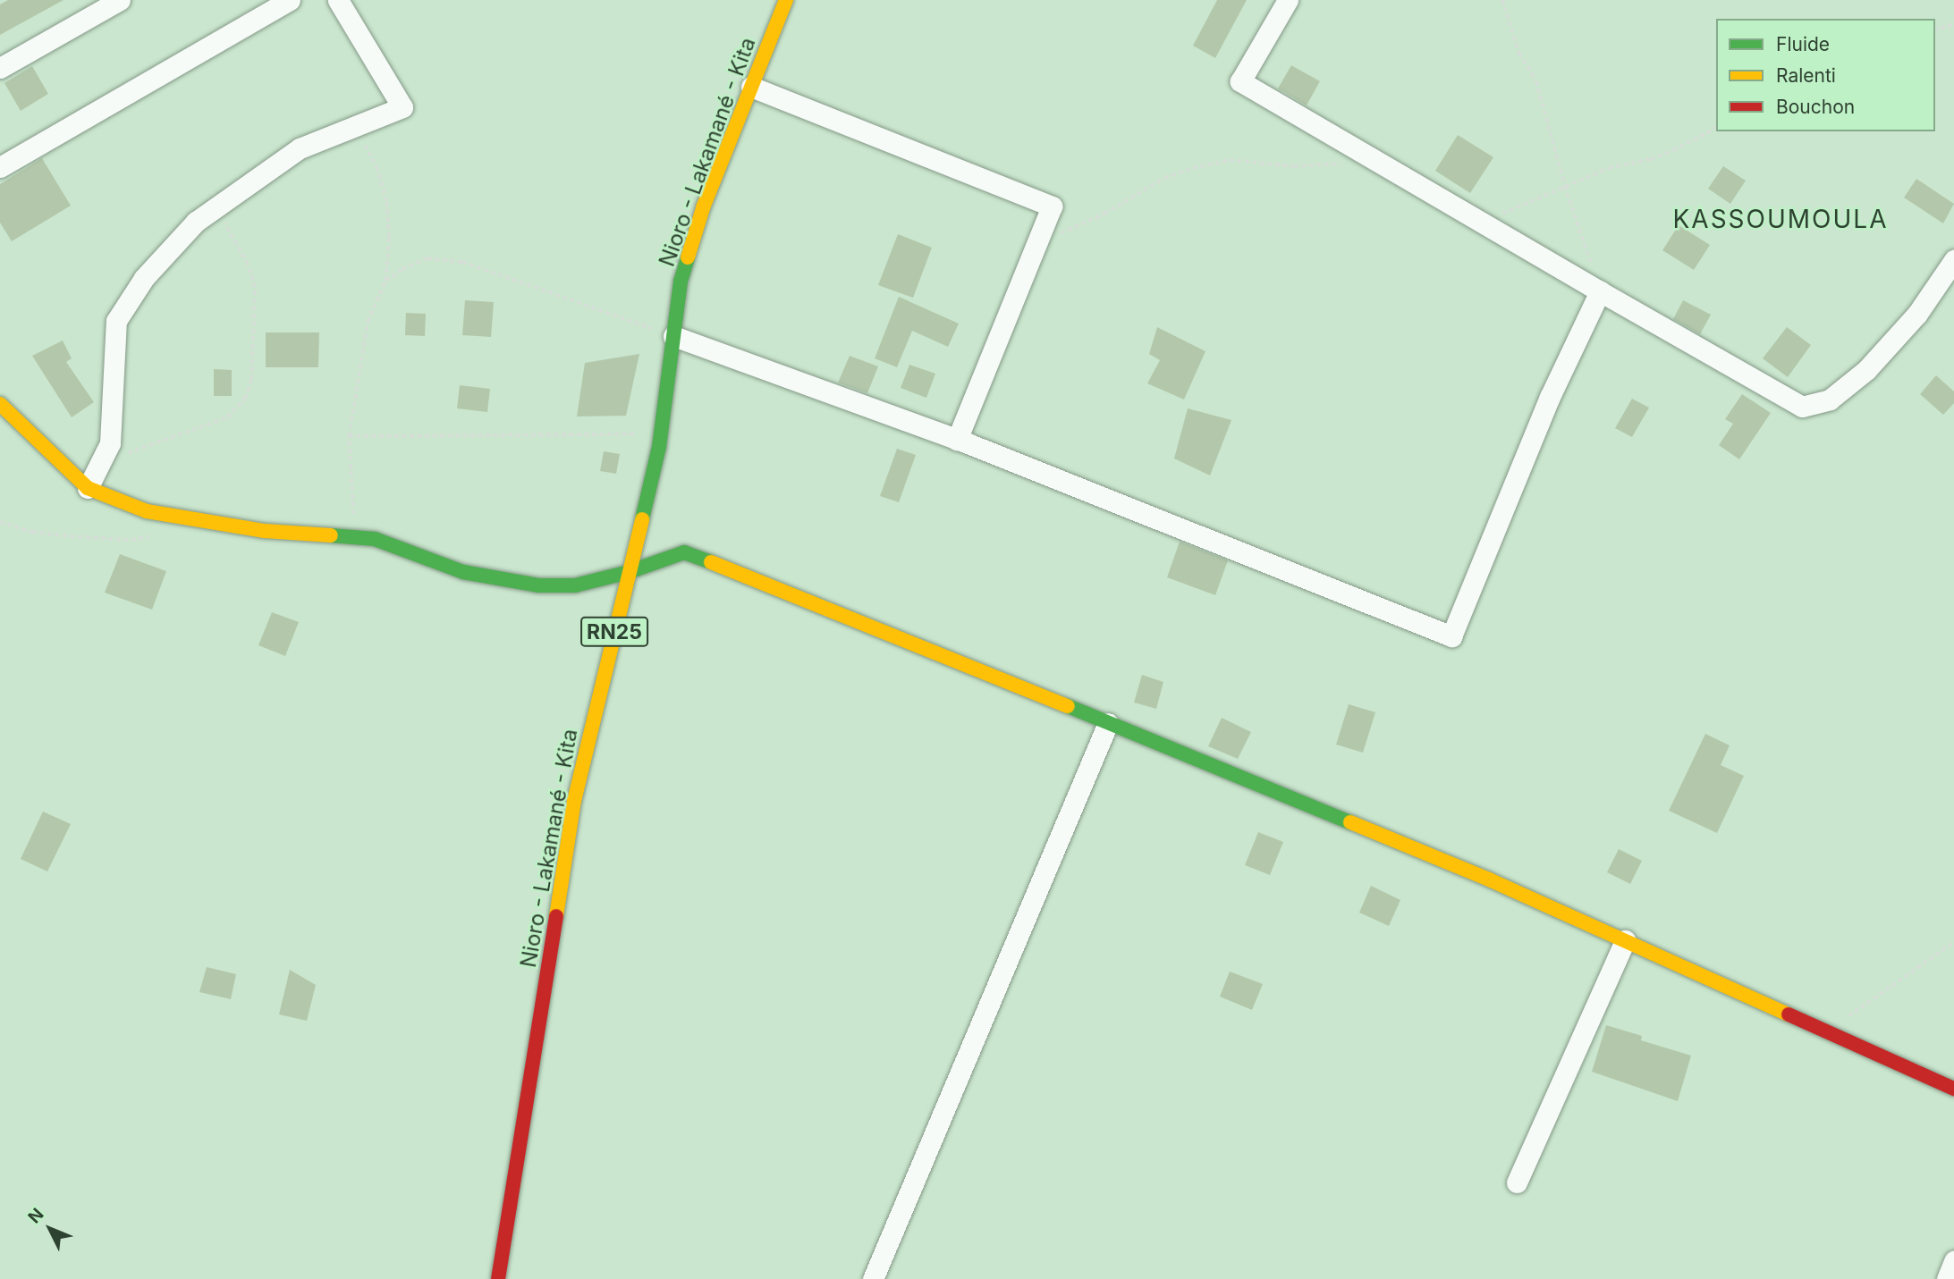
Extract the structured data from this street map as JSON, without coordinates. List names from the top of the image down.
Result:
{
  "streets": {
    "street": ["Nioro - Lakamané - Kita", "RN25"]
  },
  "districts": ["KASSOUMOULA"],
  "legend": ["Fluide", "Ralenti", "Bouchon"],
  "north": "top left"
}
